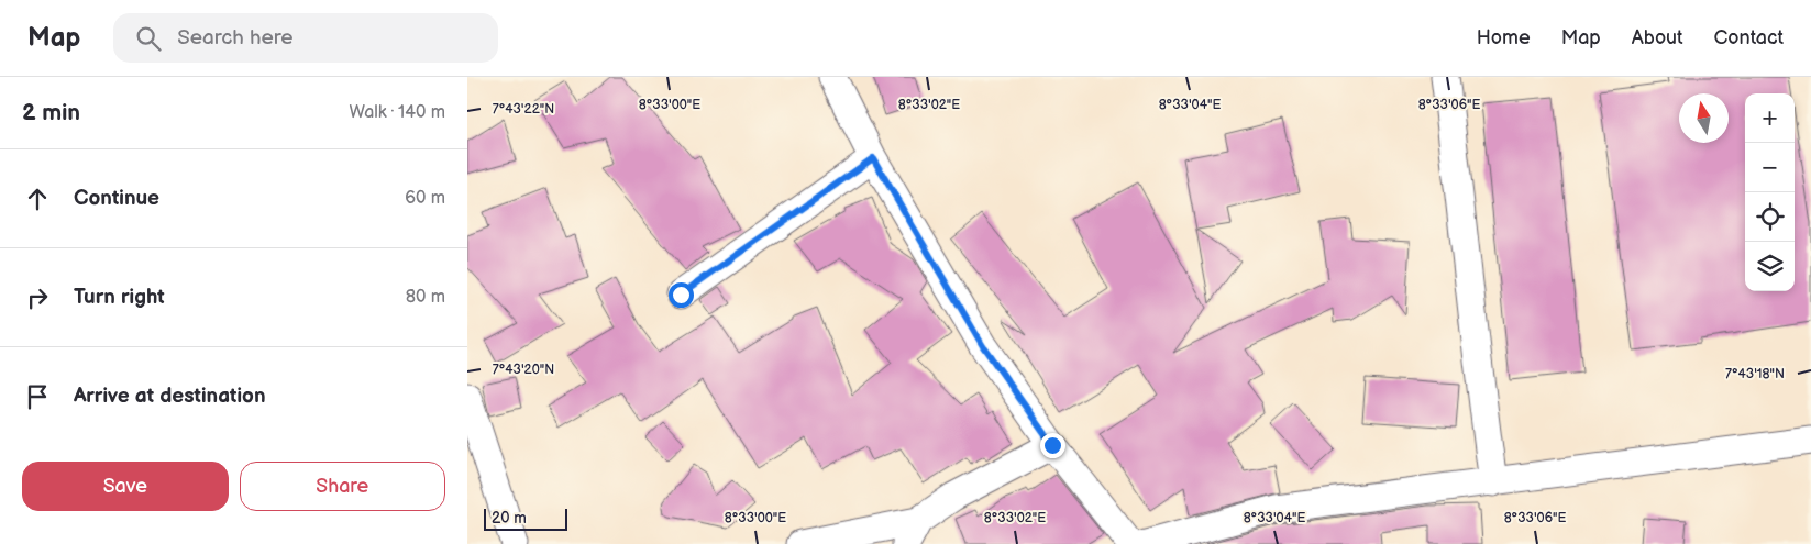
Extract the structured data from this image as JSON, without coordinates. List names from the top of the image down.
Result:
{
  "scale_bar": "20 m",
  "north": "top",
  "page": {
    "header": "Map",
    "search": "Search here",
    "nav": [
      "Home",
      "Map",
      "About",
      "Contact"
    ],
    "heading": ["2 min", "Walk · 140 m"],
    "map_buttons": ["+", "−"],
    "list": [
      ["Continue", "60 m"],
      ["Turn right", "80 m"],
      "Arrive at destination"
    ],
    "buttons": ["Save", "Share"],
    "scale": "20 m"
  },
  "coordinates": [
    "8°33'00\"E",
    "8°33'02\"E",
    "8°33'04\"E",
    "8°33'06\"E",
    "7°43'22\"N",
    "7°43'20\"N",
    "7°43'18\"N"
  ]
}
